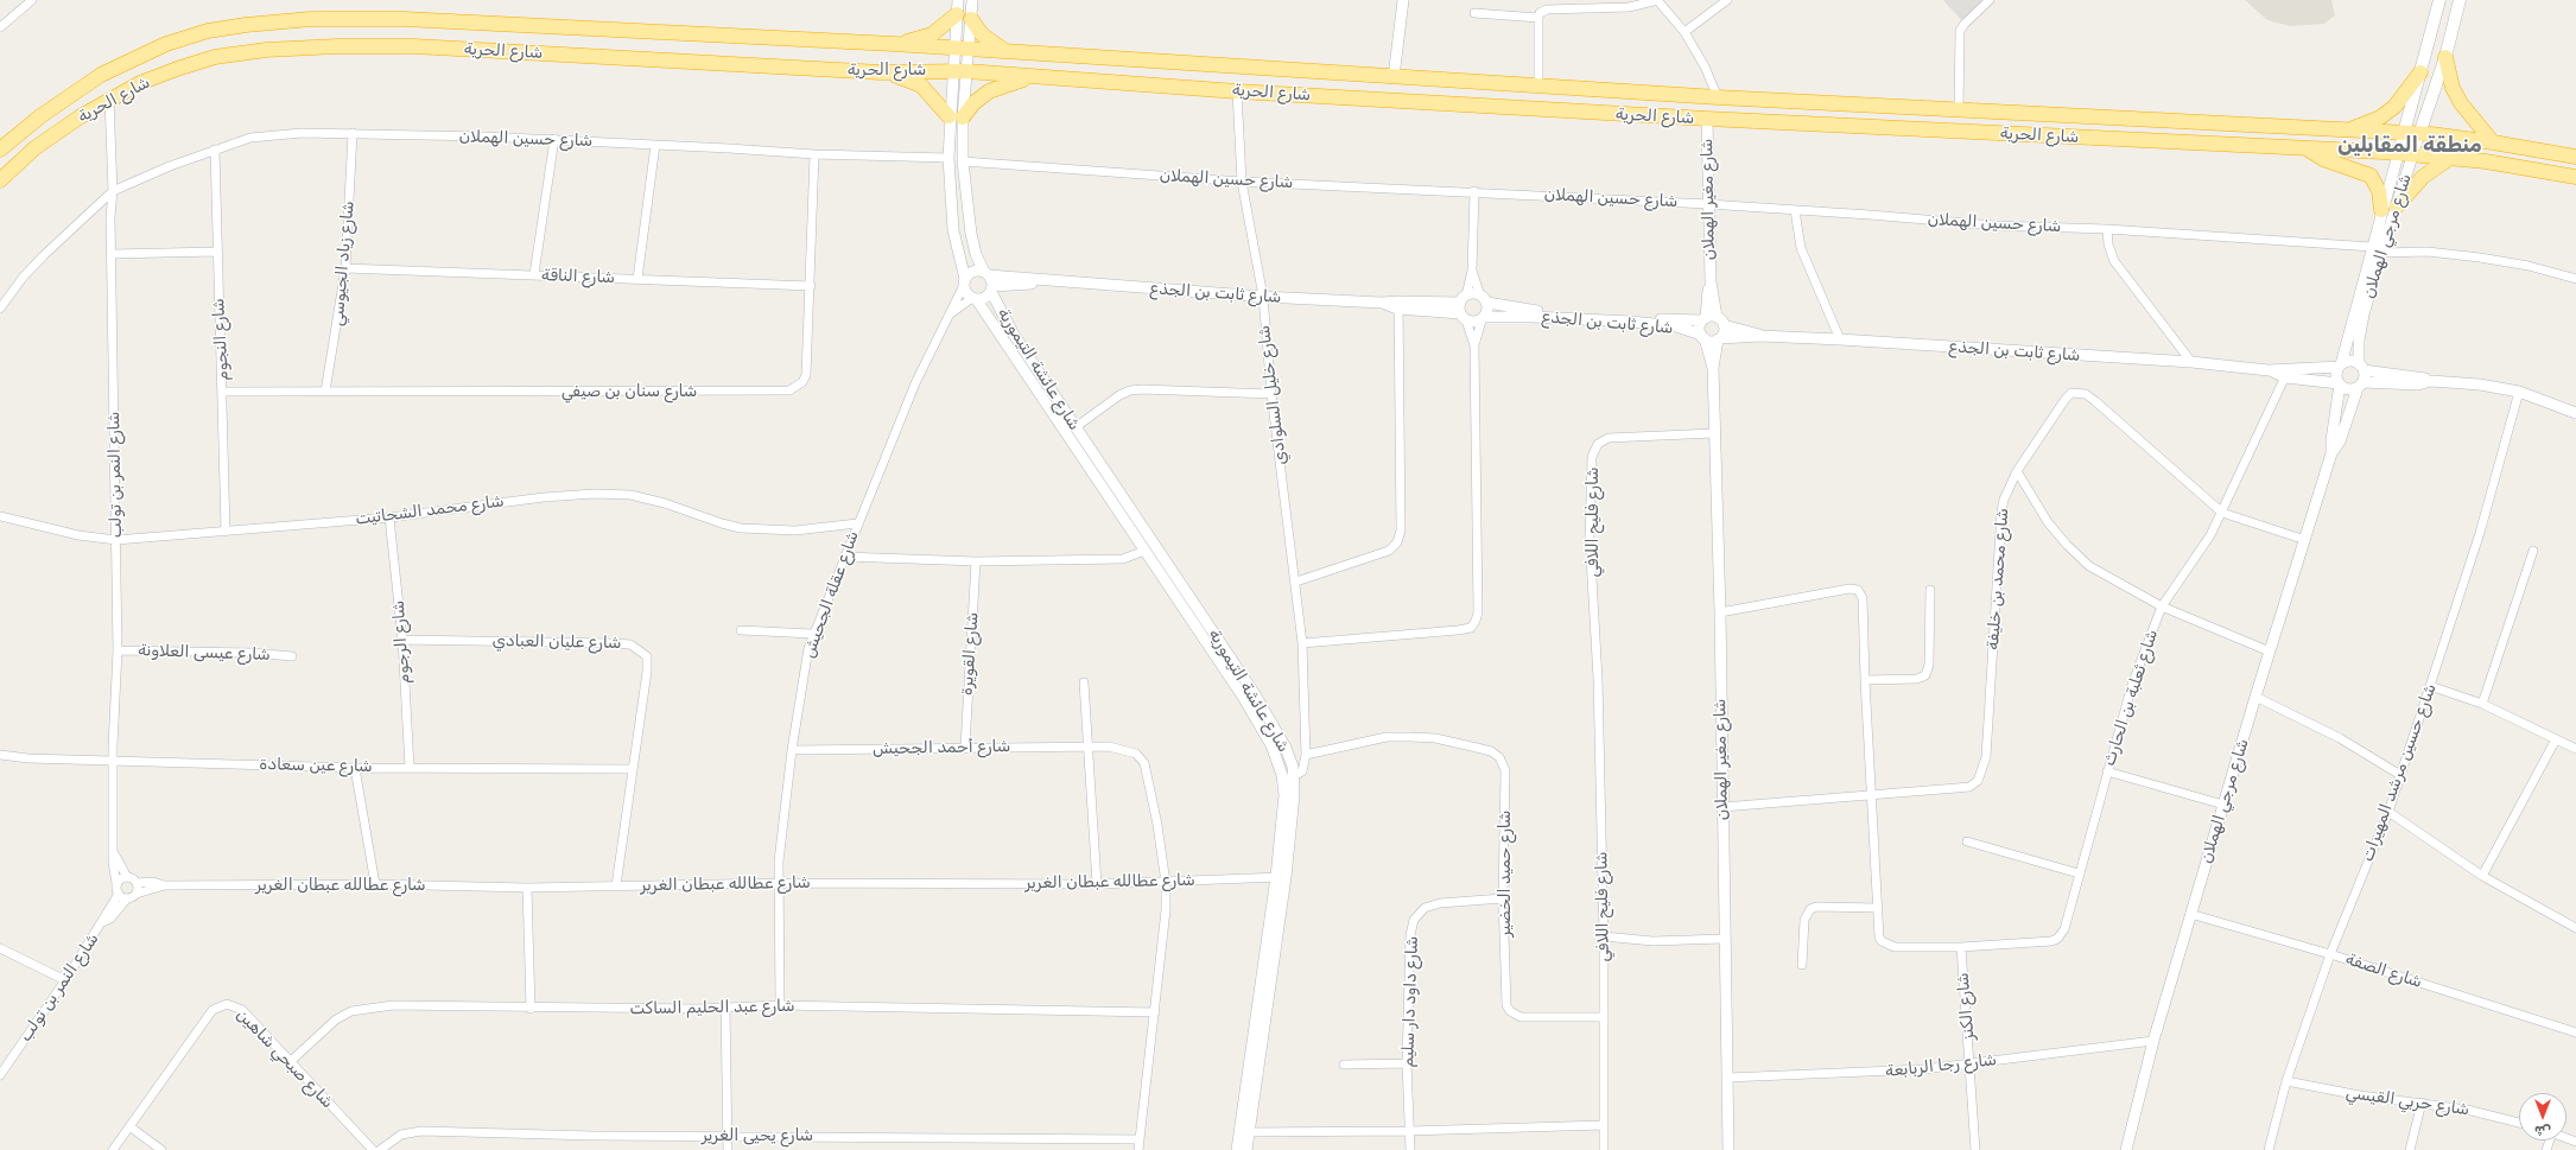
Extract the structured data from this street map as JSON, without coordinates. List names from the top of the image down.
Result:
{
  "streets": {
    "highway": ["شارع الحرية"],
    "main road": ["شارع مرجي الهملان"],
    "street": [
      "شارع حسين الهملان",
      "شارع مغير الهملان",
      "شارع زياد الجيوسي",
      "شارع الناقة",
      "شارع ثابت بن الجذع",
      "شارع النجوم",
      "شارع عائشة التيمورية",
      "شارع سنان بن صيفي",
      "شارع خليل السلوادي",
      "شارع النمر بن تولب",
      "شارع محمد الشحاتيت",
      "شارع فليح اللافي",
      "شارع محمد بن خليفة",
      "شارع عقلة الجحيش",
      "شارع الرجوم",
      "شارع عليان العبادي",
      "شارع عيسى العلاونة",
      "شارع القويرة",
      "شارع ثعلبة بن الحارث",
      "شارع أحمد الجحيش",
      "شارع عين سعادة",
      "شارع حسين مرشد المهيرات",
      "شارع حميد الخضير",
      "شارع عطالله عبطان الغرير",
      "شارع الصفة",
      "شارع داود دار سليم",
      "شارع الكنز",
      "شارع عبد الحليم الساكت",
      "شارع صبحي شاهين",
      "شارع رجا الربابعة",
      "شارع حربي القيسي",
      "شارع يحيى الغرير"
    ]
  },
  "crossings": [
    ["شارع الحرية", "شارع مغير الهملان"],
    ["شارع الحرية", "شارع مرجي الهملان"],
    ["شارع الحرية", "شارع خليل السلوادي"],
    ["شارع الحرية", "شارع النمر بن تولب"],
    ["شارع حسين الهملان", "شارع مغير الهملان"],
    ["شارع حسين الهملان", "شارع مرجي الهملان"],
    ["شارع حسين الهملان", "شارع زياد الجيوسي"],
    ["شارع حسين الهملان", "شارع النجوم"],
    ["شارع حسين الهملان", "شارع سنان بن صيفي"],
    ["شارع حسين الهملان", "شارع خليل السلوادي"],
    ["شارع حسين الهملان", "شارع النمر بن تولب"],
    ["شارع مغير الهملان", "شارع ثابت بن الجذع"],
    ["شارع مغير الهملان", "شارع فليح اللافي"],
    ["شارع مغير الهملان", "شارع محمد بن خليفة"],
    ["شارع مغير الهملان", "شارع رجا الربابعة"],
    ["شارع مرجي الهملان", "شارع ثابت بن الجذع"],
    ["شارع مرجي الهملان", "شارع محمد بن خليفة"],
    ["شارع مرجي الهملان", "شارع الصفة"],
    ["شارع مرجي الهملان", "شارع رجا الربابعة"],
    ["شارع زياد الجيوسي", "شارع الناقة"],
    ["شارع زياد الجيوسي", "شارع سنان بن صيفي"],
    ["شارع الناقة", "شارع سنان بن صيفي"],
    ["شارع ثابت بن الجذع", "شارع عائشة التيمورية"],
    ["شارع ثابت بن الجذع", "شارع خليل السلوادي"],
    ["شارع ثابت بن الجذع", "شارع عقلة الجحيش"],
    ["شارع ثابت بن الجذع", "شارع ثعلبة بن الحارث"],
    ["شارع النجوم", "شارع سنان بن صيفي"],
    ["شارع النجوم", "شارع محمد الشحاتيت"],
    ["شارع عائشة التيمورية", "شارع خليل السلوادي"],
    ["شارع عائشة التيمورية", "شارع عقلة الجحيش"],
    ["شارع عائشة التيمورية", "شارع عطالله عبطان الغرير"],
    ["شارع خليل السلوادي", "شارع حميد الخضير"],
    ["شارع النمر بن تولب", "شارع محمد الشحاتيت"],
    ["شارع النمر بن تولب", "شارع عيسى العلاونة"],
    ["شارع النمر بن تولب", "شارع عين سعادة"],
    ["شارع النمر بن تولب", "شارع عطالله عبطان الغرير"],
    ["شارع محمد الشحاتيت", "شارع عقلة الجحيش"],
    ["شارع محمد الشحاتيت", "شارع الرجوم"],
    ["شارع فليح اللافي", "شارع حميد الخضير"],
    ["شارع محمد بن خليفة", "شارع ثعلبة بن الحارث"],
    ["شارع عقلة الجحيش", "شارع أحمد الجحيش"],
    ["شارع عقلة الجحيش", "شارع عطالله عبطان الغرير"],
    ["شارع عقلة الجحيش", "شارع عبد الحليم الساكت"],
    ["شارع الرجوم", "شارع عليان العبادي"],
    ["شارع الرجوم", "شارع عين سعادة"],
    ["شارع عليان العبادي", "شارع عين سعادة"],
    ["شارع عليان العبادي", "شارع عطالله عبطان الغرير"],
    ["شارع القويرة", "شارع أحمد الجحيش"],
    ["شارع ثعلبة بن الحارث", "شارع الكنز"],
    ["شارع حسين مرشد المهيرات", "شارع الصفة"],
    ["شارع حسين مرشد المهيرات", "شارع حربي القيسي"],
    ["شارع حميد الخضير", "شارع داود دار سليم"],
    ["شارع الكنز", "شارع رجا الربابعة"],
    ["شارع عبد الحليم الساكت", "شارع صبحي شاهين"]
  ],
  "districts": ["منطقة المقابلين"],
  "north": "bottom"
}
